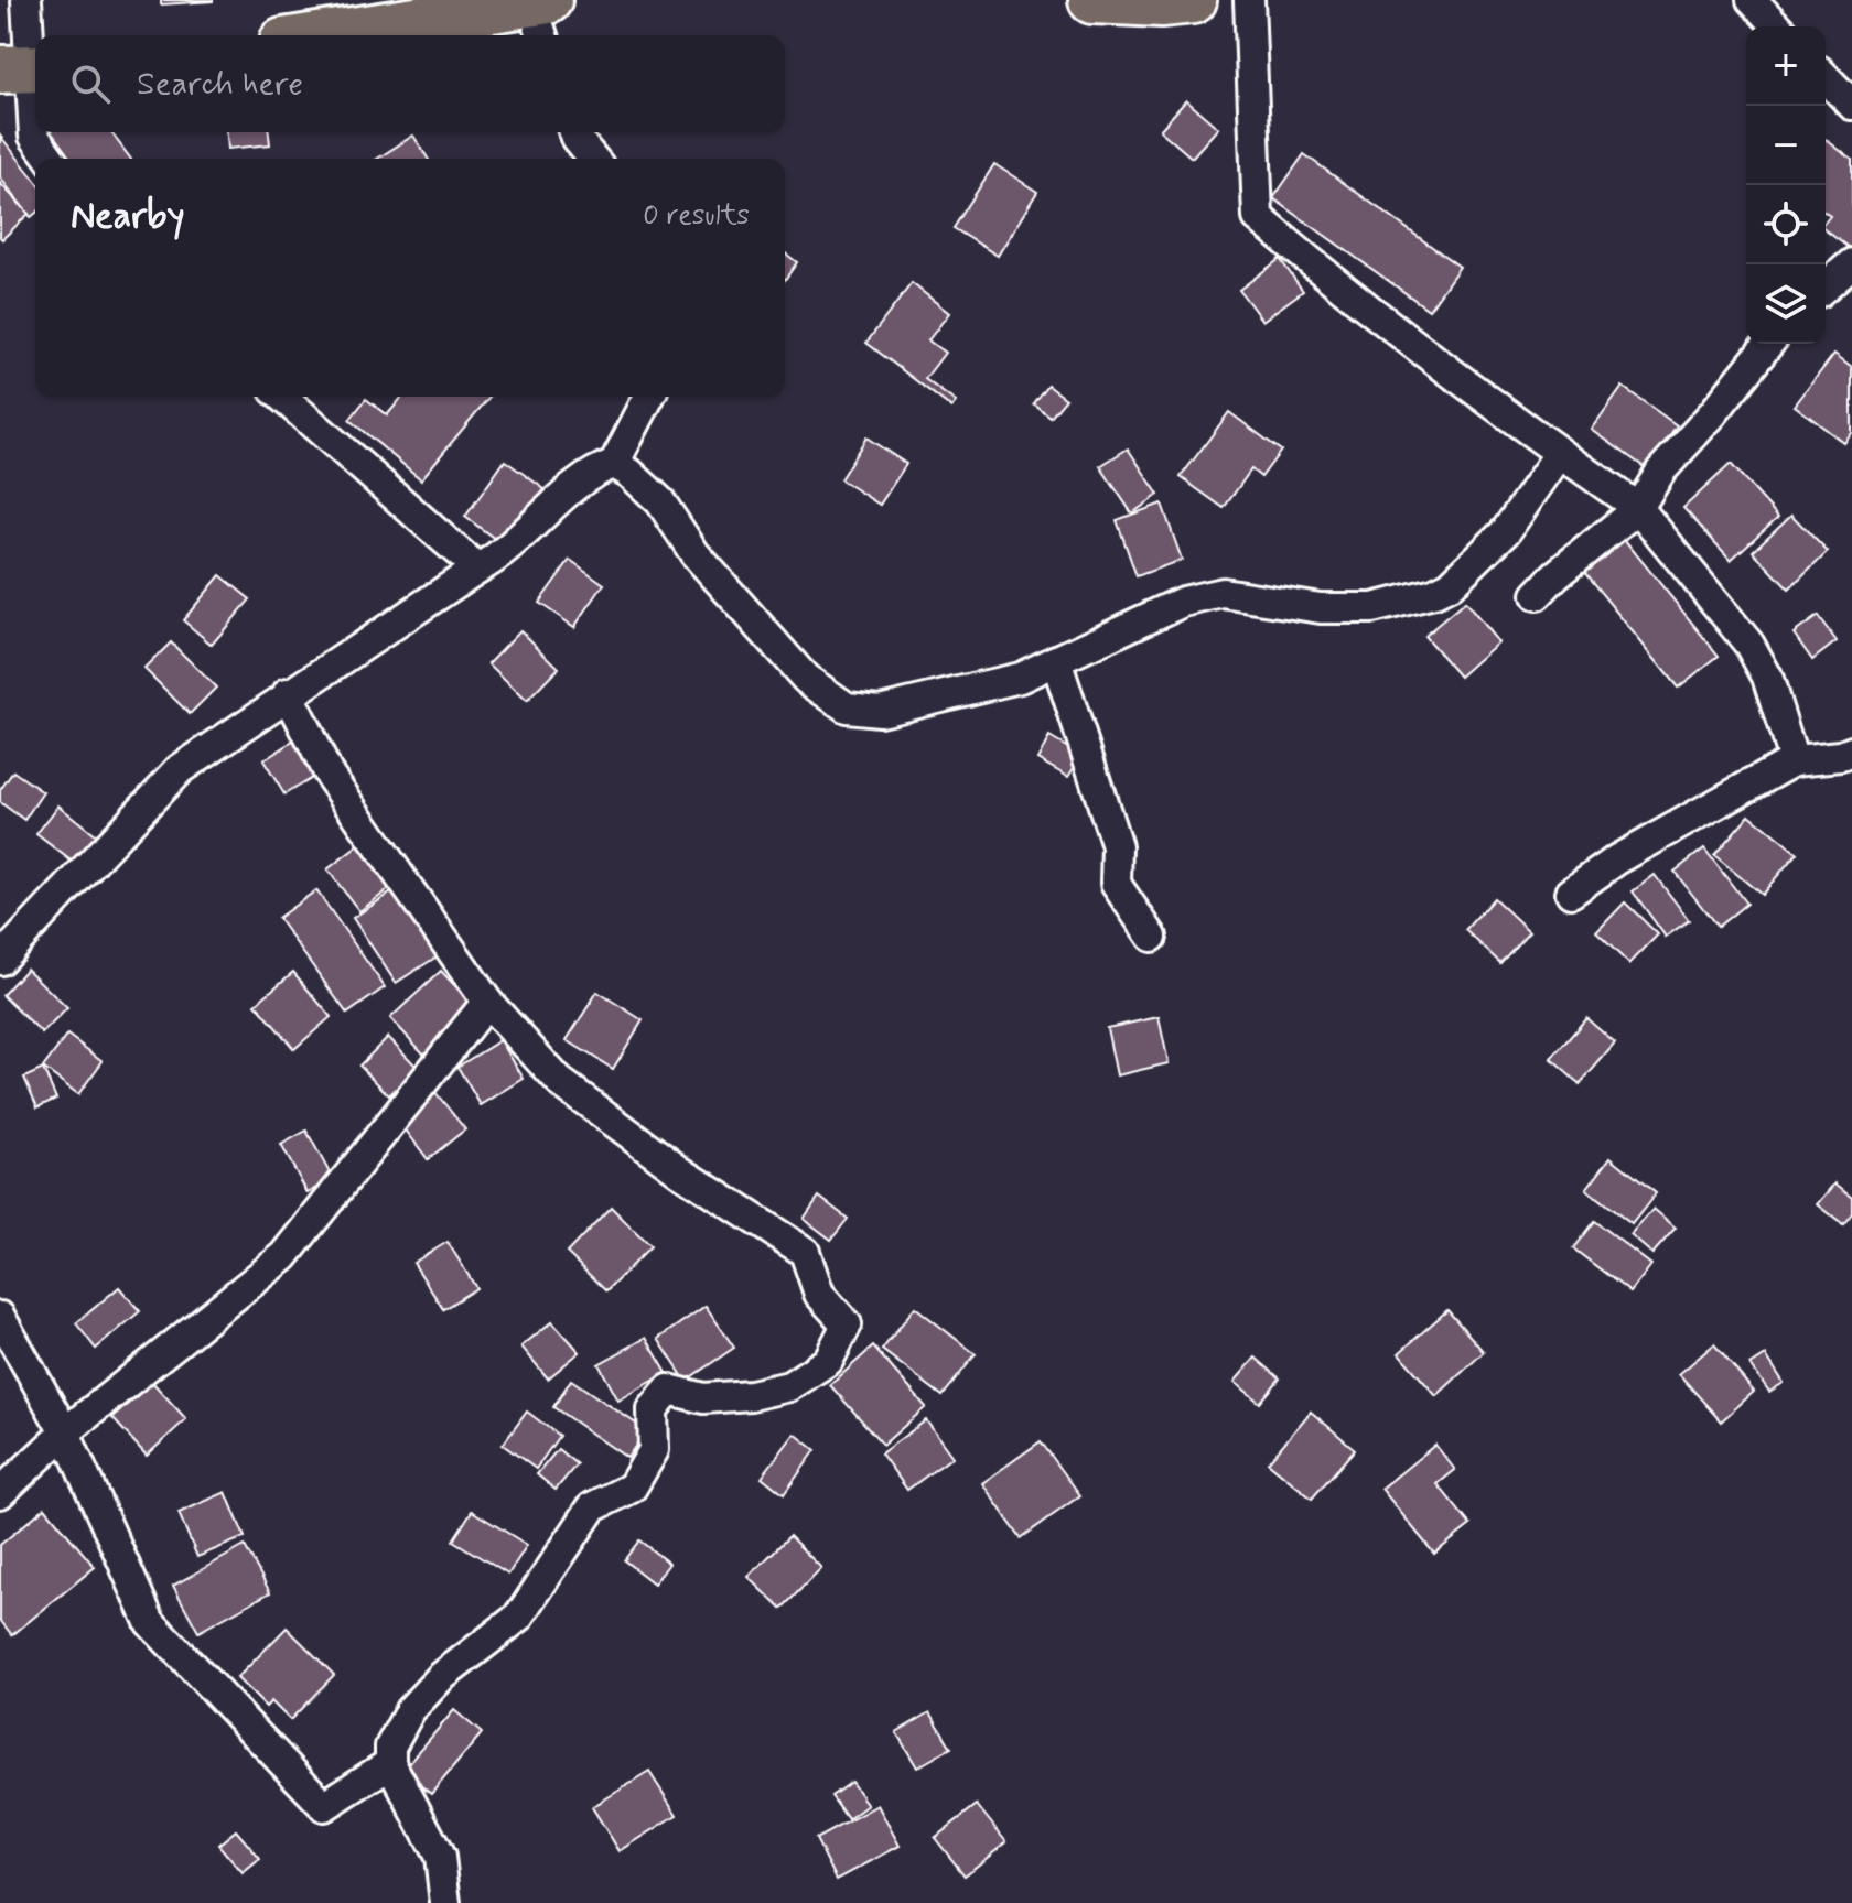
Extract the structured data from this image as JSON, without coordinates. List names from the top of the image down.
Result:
{
  "page": {
    "map_buttons": ["+", "−"],
    "search": "Search here",
    "heading": ["Nearby", "0 results"]
  }
}
